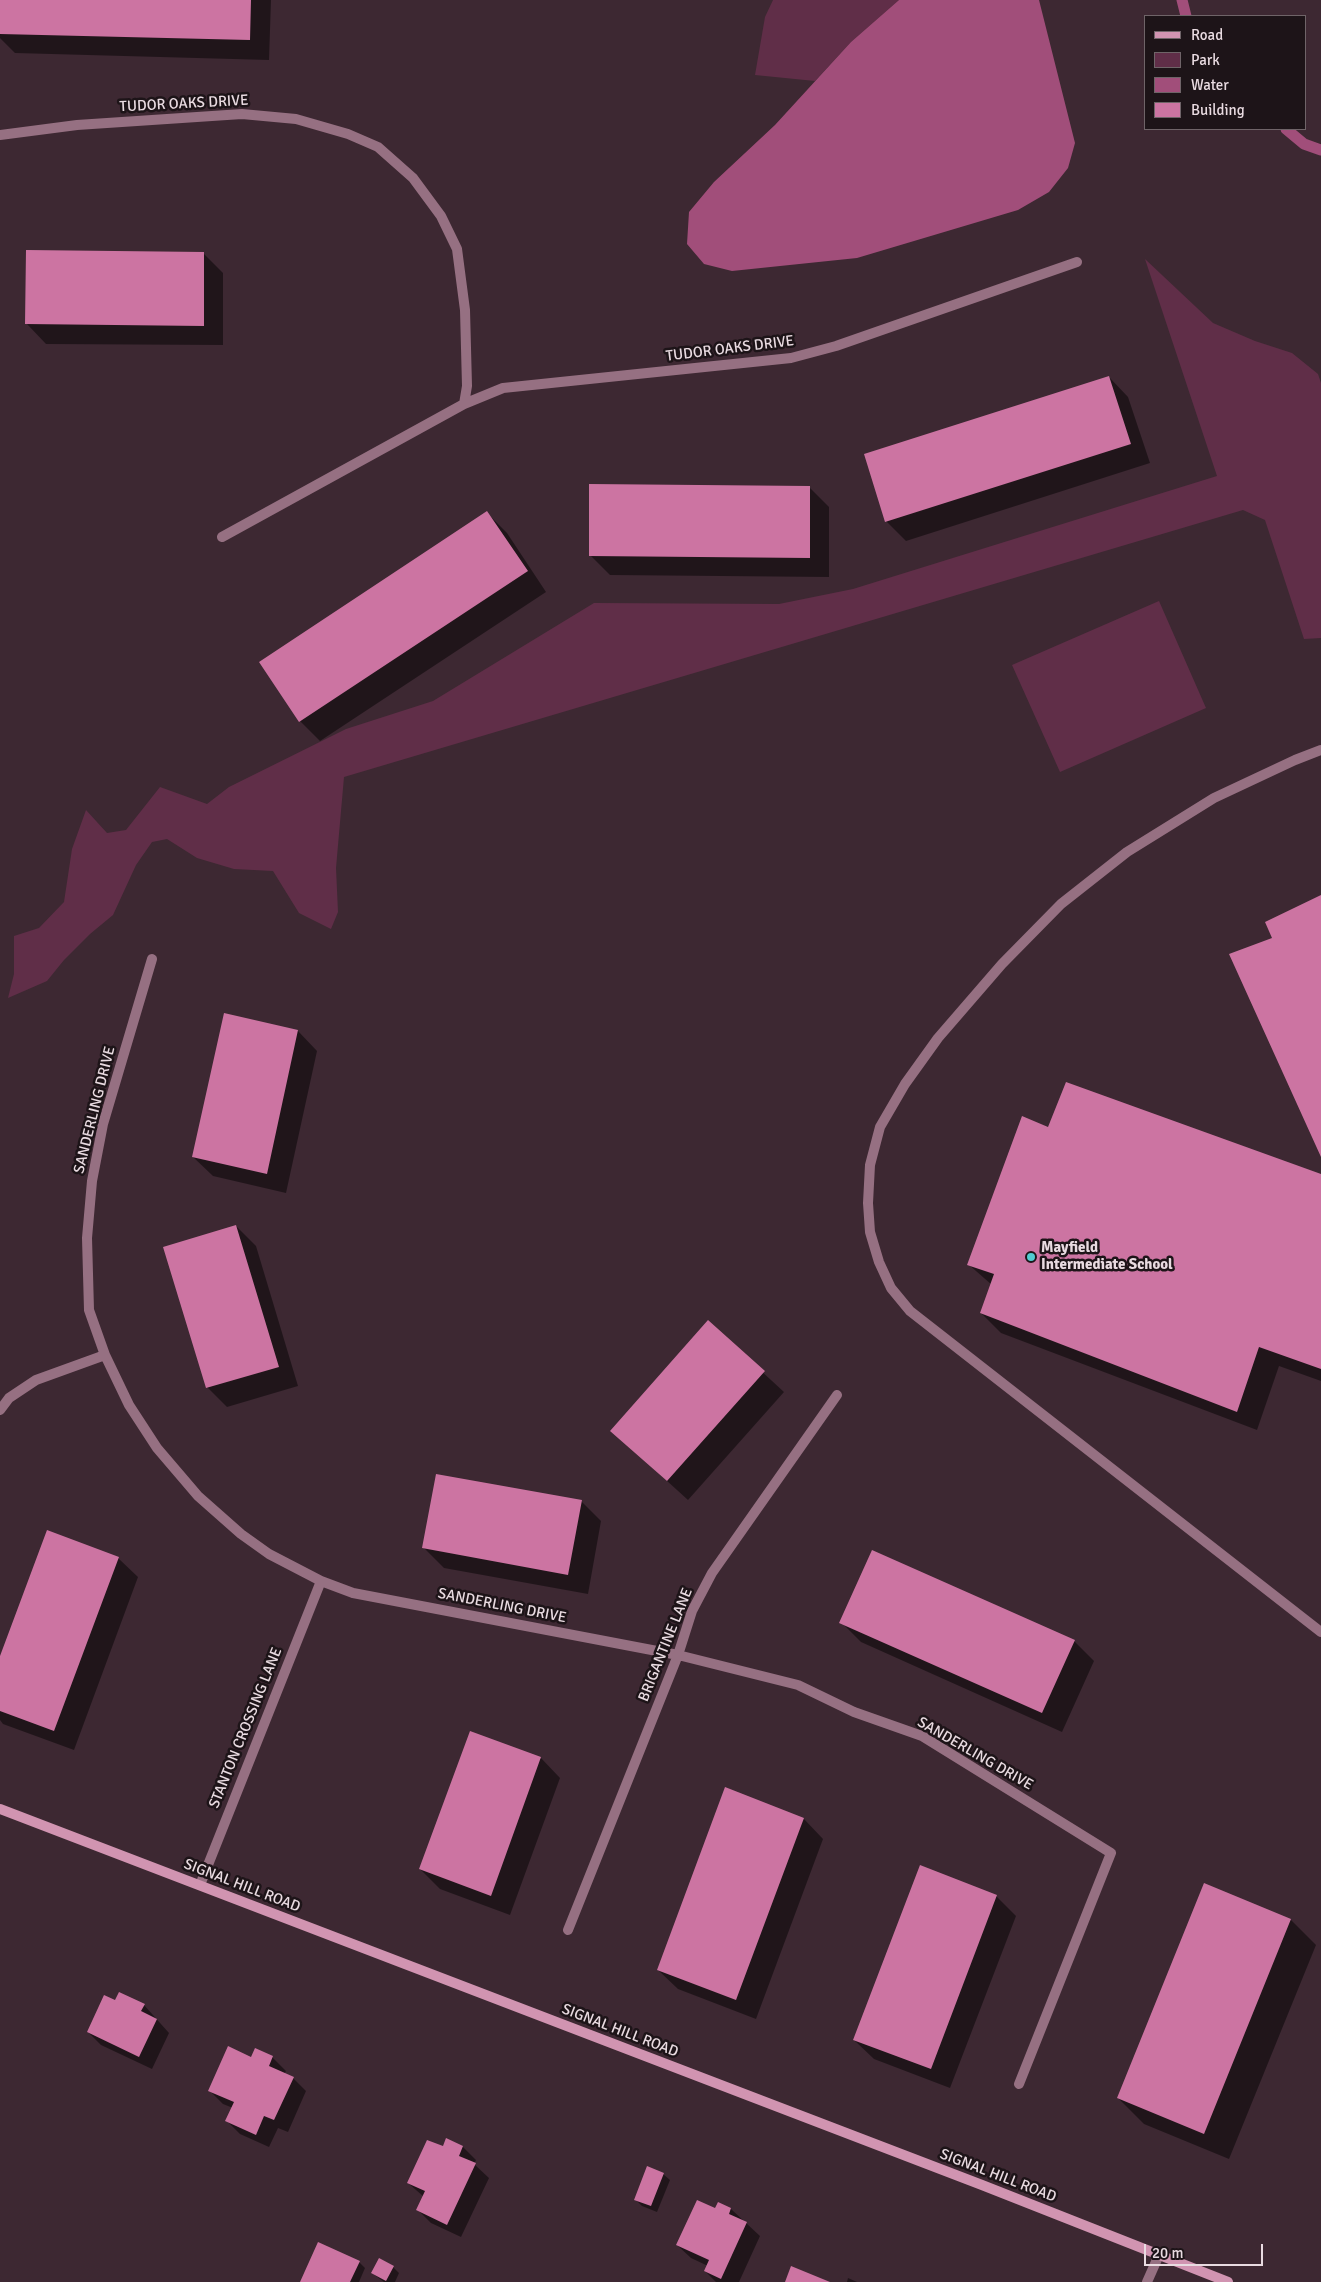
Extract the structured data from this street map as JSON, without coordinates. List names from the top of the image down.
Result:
{
  "streets": {
    "main road": ["SIGNAL HILL ROAD"],
    "street": [
      "TUDOR OAKS DRIVE",
      "SANDERLING DRIVE",
      "BRIGANTINE LANE",
      "STANTON CROSSING LANE"
    ]
  },
  "crossings": [
    ["SANDERLING DRIVE", "BRIGANTINE LANE"],
    ["SANDERLING DRIVE", "STANTON CROSSING LANE"],
    ["STANTON CROSSING LANE", "SIGNAL HILL ROAD"]
  ],
  "places": ["Mayfield Intermediate School"],
  "legend": [
    "Road",
    "Park",
    "Water",
    "Building"
  ],
  "scale_bar": "20 m"
}
